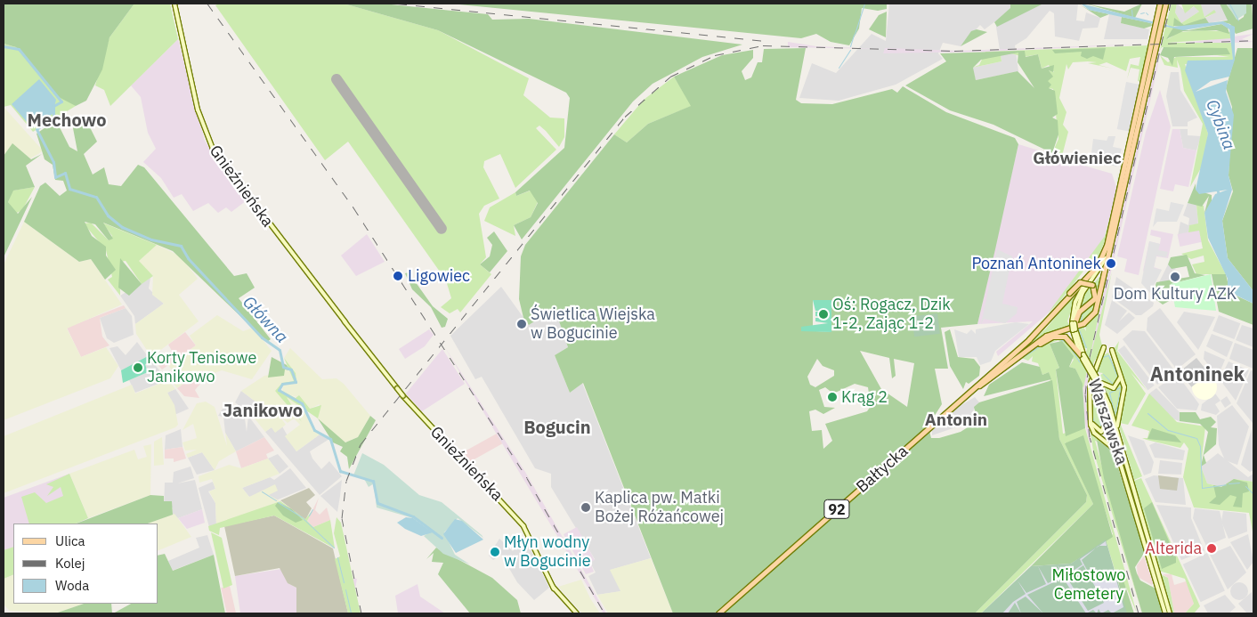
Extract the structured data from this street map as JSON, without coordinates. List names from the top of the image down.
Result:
{
  "streets": {
    "main road": [
      "Gnieźnieńska",
      "Warszawska",
      "Bałtycka",
      "92"
    ]
  },
  "crossings": [
    ["Warszawska", "Bałtycka"]
  ],
  "districts": [
    "Mechowo",
    "Główieniec",
    "Antoninek",
    "Janikowo",
    "Antonin",
    "Bogucin"
  ],
  "water": ["Cybina", "Główna"],
  "parks": ["Miłostowo Cemetery"],
  "places": [
    "Poznań Antoninek",
    "Ligowiec",
    "Dom Kultury AZK",
    "Oś: Rogacz, Dzik 1-2, Zając 1-2",
    "Świetlica Wiejska w Bogucinie",
    "Korty Tenisowe Janikowo",
    "Krąg 2",
    "Kaplica pw. Matki Bożej Różańcowej",
    "Alterida",
    "Młyn wodny w Bogucinie"
  ],
  "legend": ["Ulica", "Kolej", "Woda"]
}
